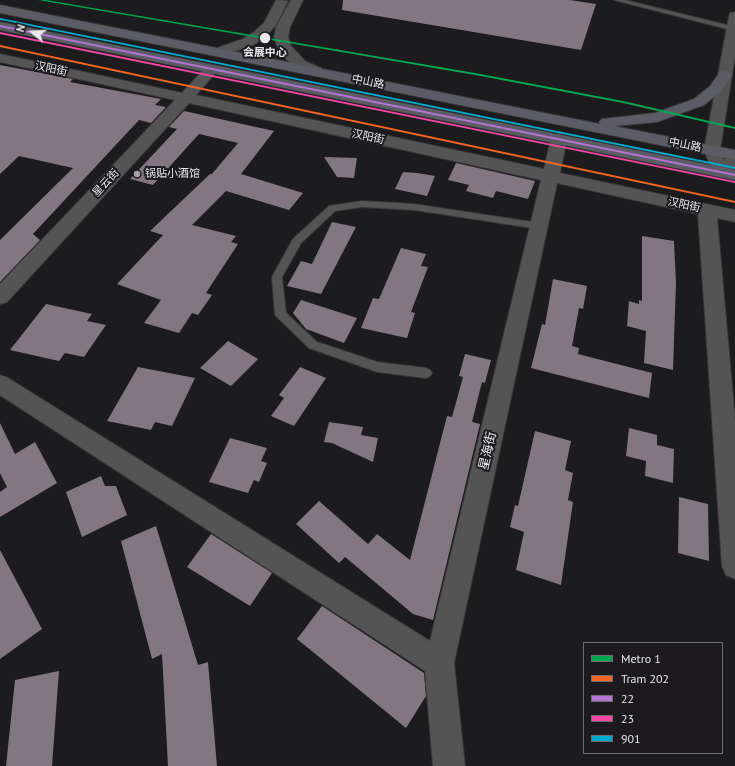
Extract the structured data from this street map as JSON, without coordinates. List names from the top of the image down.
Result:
{
  "streets": {
    "highway": ["中山路"],
    "street": ["汉阳街", "星云街", "星海街"]
  },
  "crossings": [
    ["汉阳街", "星云街"],
    ["汉阳街", "星海街"],
    ["中山路", "星云街"],
    ["中山路", "星海街"]
  ],
  "places": ["会展中心", "锅贴小酒馆"],
  "lines": [
    "metro line 1",
    "transit line 901",
    "transit line 22",
    "transit line 23",
    "tram line 202"
  ],
  "legend": [
    "Metro 1",
    "Tram 202",
    "22",
    "23",
    "901"
  ],
  "north": "left"
}
